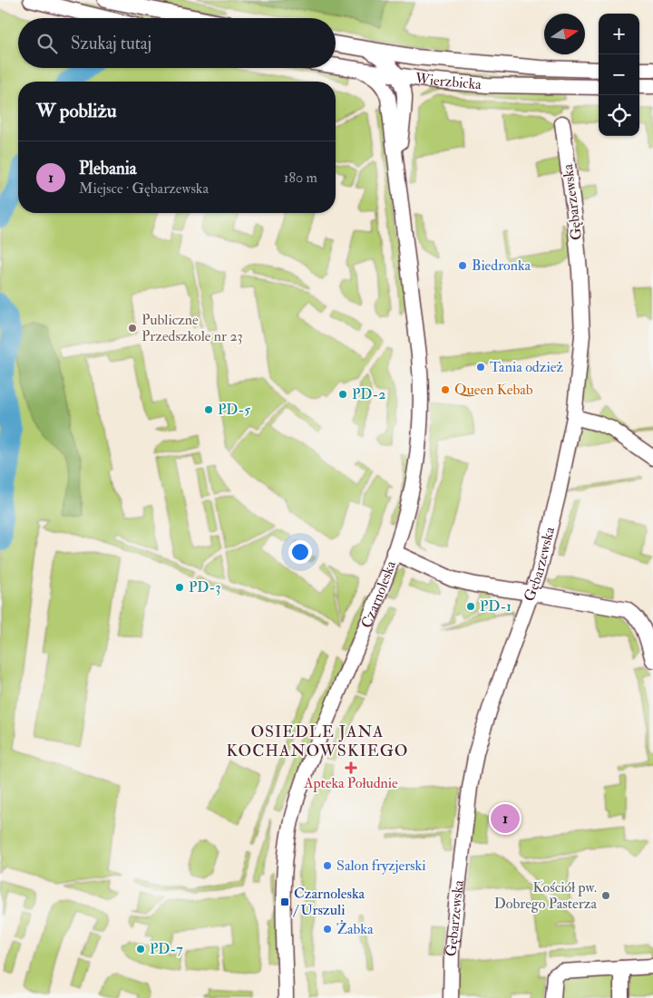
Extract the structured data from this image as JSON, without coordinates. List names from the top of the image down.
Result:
{
  "streets": {
    "street": ["Wierzbicka", "Gębarzewska", "Czarnoleska"]
  },
  "crossings": [
    ["Wierzbicka", "Czarnoleska"]
  ],
  "districts": ["OSIEDLE JANA KOCHANOWSKIEGO"],
  "places": {
    "other": [
      "Biedronka",
      "Publiczne Przedszkole nr 23",
      "Tania odzież",
      "Queen Kebab",
      "PD-2",
      "PD-5",
      "PD-3",
      "PD-1",
      "Salon fryzjerski",
      "Kościół pw. Dobrego Pasterza",
      "Żabka",
      "PD-7"
    ],
    "health": ["Apteka Południe"],
    "transit": ["Czarnoleska / Urszuli"]
  },
  "north": "right",
  "page": {
    "map_buttons": ["+", "−"],
    "search": "Szukaj tutaj",
    "heading": "W pobliżu",
    "list": [
      {
        "mark": "1",
        "name": "Plebania",
        "note": "Miejsce · Gębarzewska",
        "value": "180 m"
      }
    ],
    "pins": "1"
  }
}
